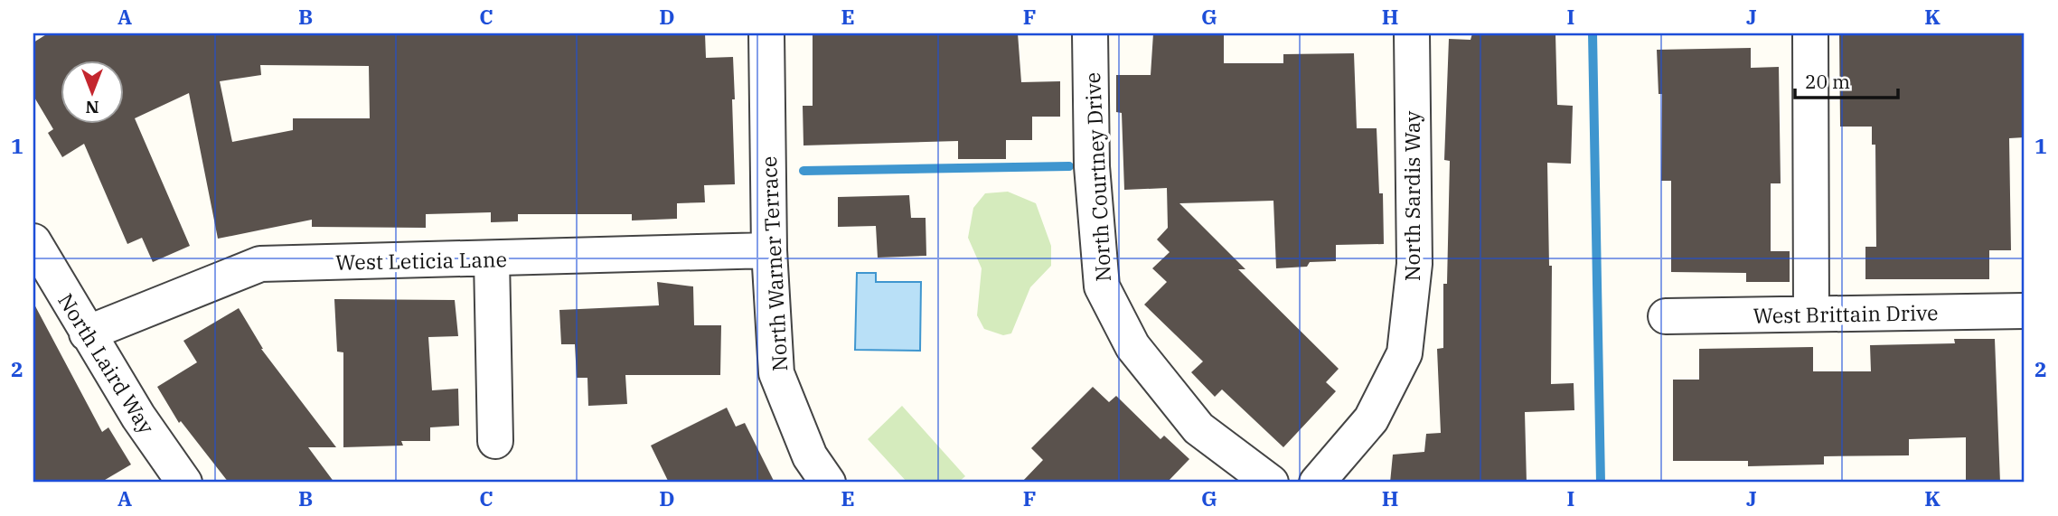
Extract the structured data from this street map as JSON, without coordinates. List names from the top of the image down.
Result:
{
  "streets": {
    "street": [
      "North Courtney Drive",
      "North Sardis Way",
      "West Leticia Lane",
      "North Warner Terrace",
      "West Brittain Drive",
      "North Laird Way"
    ]
  },
  "crossings": [
    ["West Leticia Lane", "North Warner Terrace"],
    ["West Leticia Lane", "North Laird Way"]
  ],
  "scale_bar": "20 m",
  "north": "bottom",
  "grid": {
    "columns": [
      "A",
      "B",
      "C",
      "D",
      "E",
      "F",
      "G",
      "H",
      "I",
      "J",
      "K"
    ],
    "rows": ["1", "2"]
  }
}
